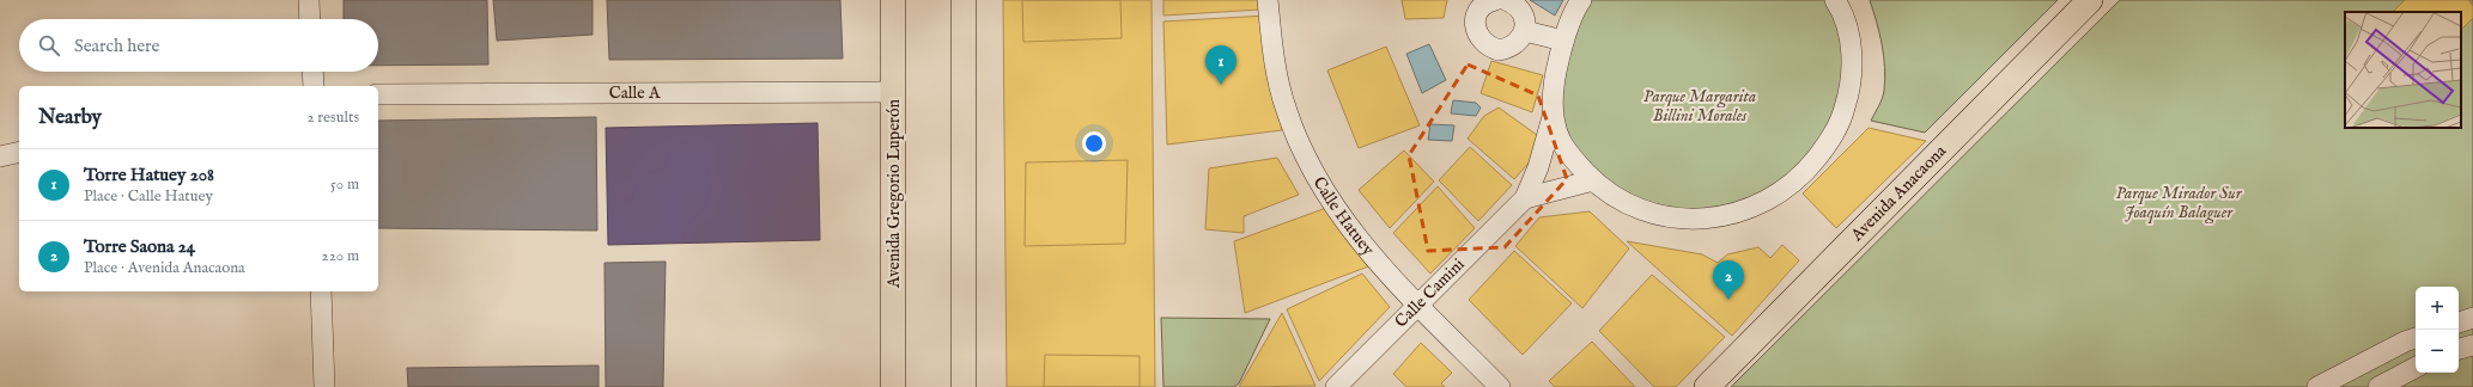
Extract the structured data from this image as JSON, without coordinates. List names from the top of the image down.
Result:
{
  "streets": {
    "main road": ["Avenida Gregorio Luperón", "Avenida Anacaona"],
    "street": ["Calle A", "Calle Hatuey", "Calle Camini"]
  },
  "crossings": [
    ["Calle A", "Avenida Gregorio Luperón"],
    ["Calle Hatuey", "Calle Camini"]
  ],
  "parks": ["Parque Margarita Billini Morales", "Parque Mirador Sur Joaquín Balaguer"],
  "page": {
    "search": "Search here",
    "pins": ["1", "2"],
    "heading": ["Nearby", "2 results"],
    "list": [
      {
        "mark": "1",
        "name": "Torre Hatuey 208",
        "note": "Place · Calle Hatuey",
        "value": "50 m"
      },
      {
        "mark": "2",
        "name": "Torre Saona 24",
        "note": "Place · Avenida Anacaona",
        "value": "220 m"
      }
    ],
    "map_buttons": ["+", "−"]
  }
}
